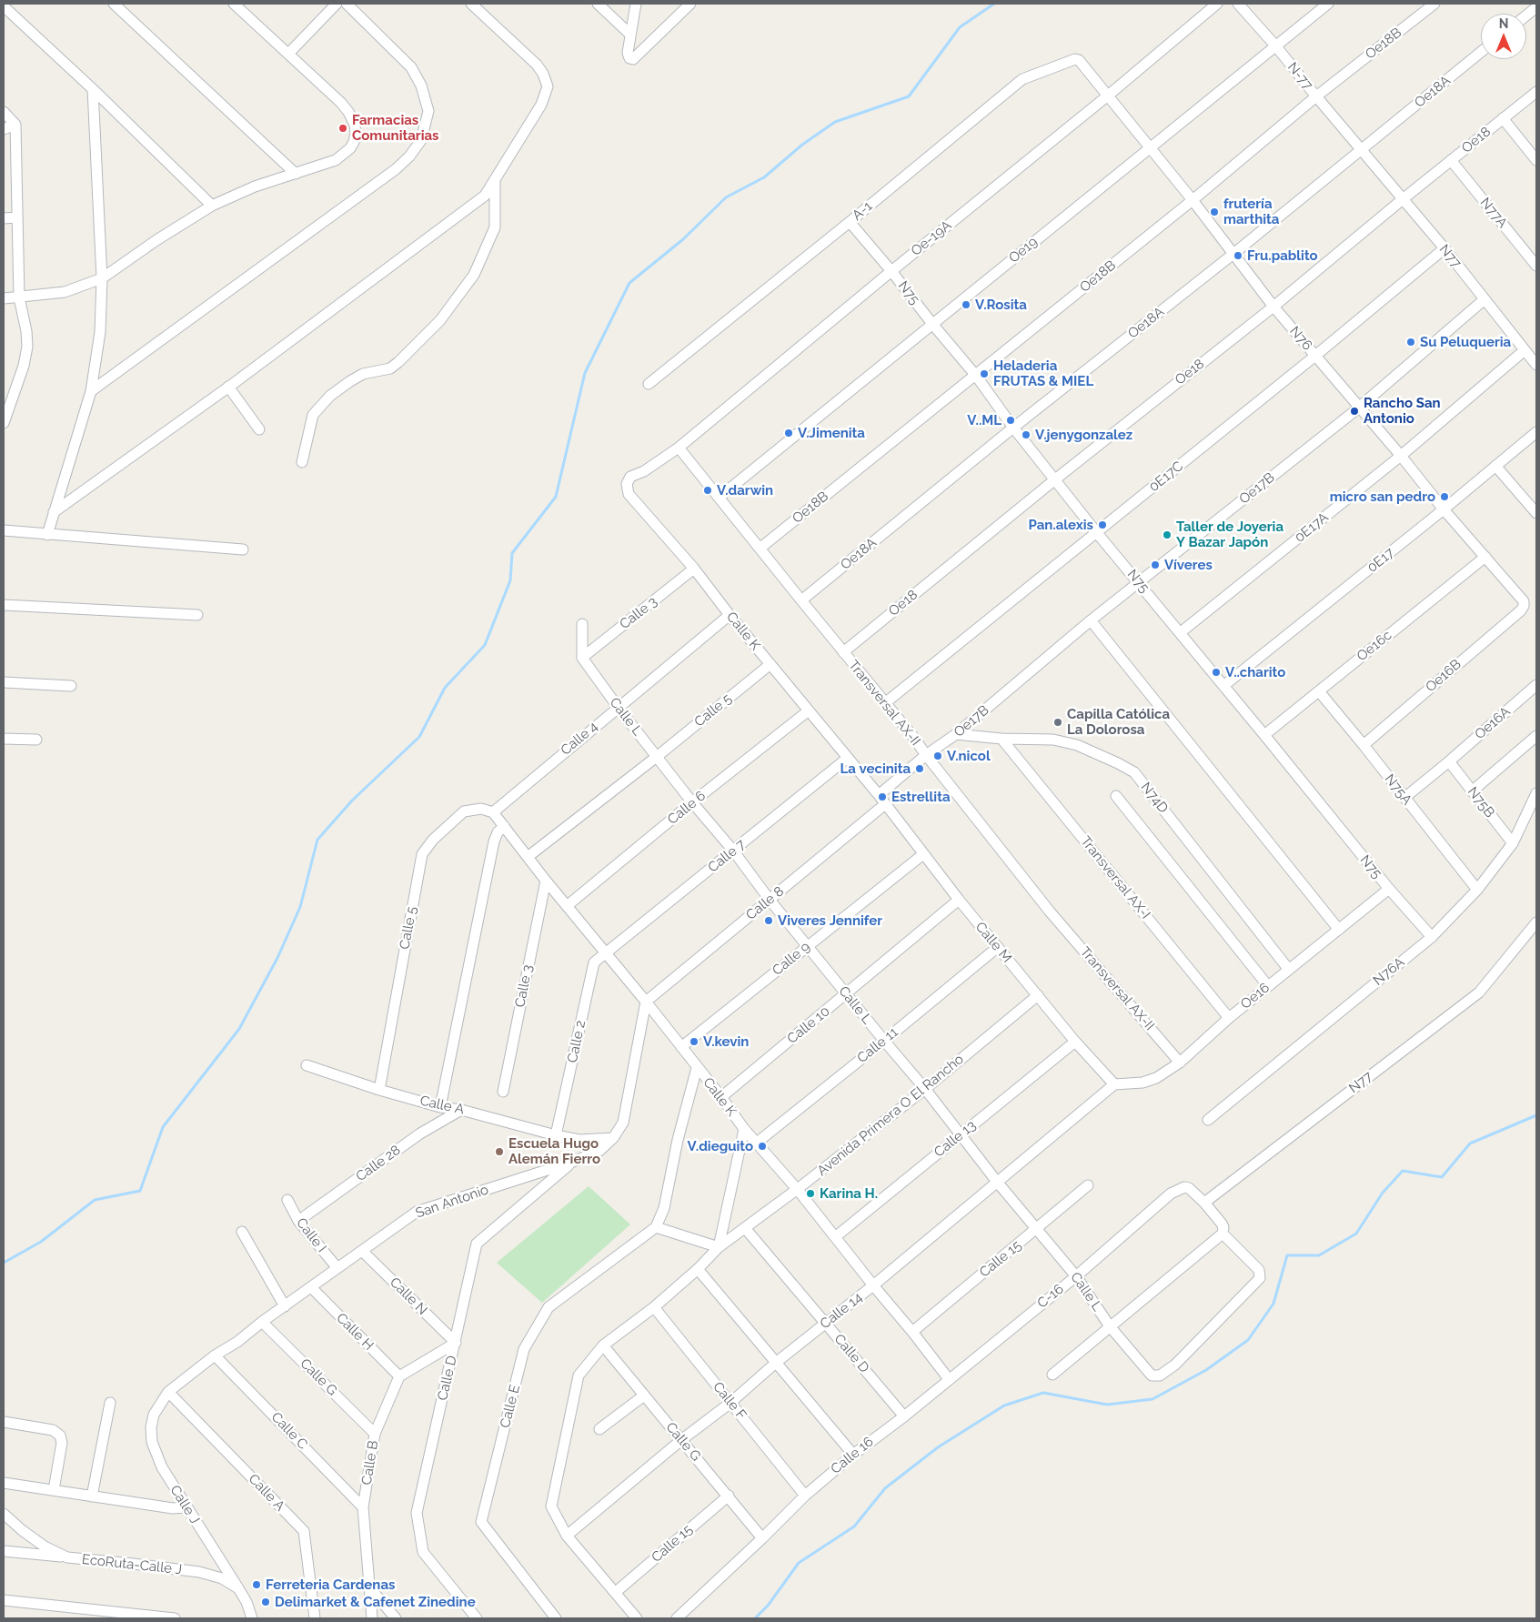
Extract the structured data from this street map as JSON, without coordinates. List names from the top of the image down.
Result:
{
  "streets": {
    "street": [
      "Oe18B",
      "N-77",
      "Oe18A",
      "Oe18",
      "A-1",
      "N77A",
      "Oe-19A",
      "Oe19",
      "N77",
      "N75",
      "N76",
      "0E17C",
      "Oe17B",
      "0E17A",
      "0E17",
      "Calle 3",
      "Calle K",
      "Oe16c",
      "Oe16B",
      "Transversal AX-II",
      "Calle 5",
      "Calle L",
      "Oe16A",
      "Calle 4",
      "N75A",
      "N74D",
      "N75B",
      "Calle 6",
      "Calle 7",
      "Transversal AX-I",
      "Calle 8",
      "Calle M",
      "Calle 9",
      "N76A",
      "Oe16",
      "Calle 10",
      "Calle 2",
      "Calle 11",
      "Calle A",
      "Avenida Primera O El Rancho",
      "Calle 13",
      "Calle 28",
      "San Antonio",
      "Calle I",
      "Calle 15",
      "Calle N",
      "C-16",
      "Calle 14",
      "Calle H",
      "Calle D",
      "Calle G",
      "Calle F",
      "Calle E",
      "Calle C",
      "Calle 16",
      "Calle B",
      "Calle J",
      "EcoRuta-Calle J"
    ]
  },
  "crossings": [
    ["Oe18B", "N-77"],
    ["Oe18B", "N75"],
    ["Oe18B", "N76"],
    ["Oe18B", "Transversal AX-II"],
    ["N-77", "Oe18A"],
    ["N-77", "Oe19"],
    ["N-77", "N77"],
    ["Oe18A", "N77"],
    ["Oe18A", "N75"],
    ["Oe18A", "N76"],
    ["Oe18A", "Transversal AX-II"],
    ["Oe18", "N77A"],
    ["Oe18", "N77"],
    ["Oe18", "N75"],
    ["Oe18", "N76"],
    ["Oe18", "Transversal AX-II"],
    ["A-1", "N75"],
    ["A-1", "N76"],
    ["Oe-19A", "N75"],
    ["Oe-19A", "N76"],
    ["Oe-19A", "Calle K"],
    ["Oe-19A", "Transversal AX-II"],
    ["Oe19", "N75"],
    ["Oe19", "N76"],
    ["Oe19", "Transversal AX-II"],
    ["N77", "0E17C"],
    ["N77", "Oe17B"],
    ["N77", "0E17A"],
    ["N77", "C-16"],
    ["N75", "0E17C"],
    ["N75", "Oe17B"],
    ["N75", "0E17A"],
    ["N75", "0E17"],
    ["N75", "Oe16c"],
    ["N75", "N76A"],
    ["N75", "Oe16"],
    ["N76", "0E17C"],
    ["N76", "Oe17B"],
    ["N76", "0E17A"],
    ["N76", "0E17"],
    ["N76", "Oe16c"],
    ["N76", "Oe16B"],
    ["0E17C", "Transversal AX-II"],
    ["Oe17B", "Calle K"],
    ["Oe17B", "Transversal AX-II"],
    ["Oe17B", "N74D"],
    ["Oe17B", "Calle M"],
    ["Calle 3", "Calle K"],
    ["Calle 3", "Calle L"],
    ["Calle K", "Calle 5"],
    ["Calle K", "Calle 4"],
    ["Calle K", "Calle 6"],
    ["Calle K", "Calle 7"],
    ["Calle K", "Calle 8"],
    ["Calle K", "Calle M"],
    ["Calle K", "Calle 9"],
    ["Calle K", "Calle 10"],
    ["Calle K", "Calle 2"],
    ["Calle K", "Calle 11"],
    ["Calle K", "Avenida Primera O El Rancho"],
    ["Calle K", "Calle 13"],
    ["Calle K", "San Antonio"],
    ["Calle K", "Calle 15"],
    ["Calle K", "C-16"],
    ["Calle K", "Calle 14"],
    ["Calle K", "Calle 16"],
    ["Oe16c", "N75A"],
    ["Oe16B", "N75A"],
    ["Transversal AX-II", "Oe16"],
    ["Calle 5", "Calle L"],
    ["Calle 5", "Calle 4"],
    ["Calle 5", "Calle A"],
    ["Calle L", "Calle 4"],
    ["Calle L", "Calle 6"],
    ["Calle L", "Calle 7"],
    ["Calle L", "Calle 8"],
    ["Calle L", "Calle 9"],
    ["Calle L", "Calle 10"],
    ["Calle L", "Calle 11"],
    ["Calle L", "Avenida Primera O El Rancho"],
    ["Calle L", "Calle 13"],
    ["Calle L", "Calle 15"],
    ["Calle L", "C-16"],
    ["Calle L", "Calle 14"],
    ["Oe16A", "N75A"],
    ["Oe16A", "N75B"],
    ["N75A", "N76A"],
    ["N74D", "Transversal AX-I"],
    ["N74D", "Oe16"],
    ["N75B", "N76A"],
    ["Calle 7", "Calle 2"],
    ["Transversal AX-I", "Oe16"],
    ["Calle 8", "Calle M"],
    ["Calle 8", "San Antonio"],
    ["Calle M", "Calle 9"],
    ["Calle M", "Oe16"],
    ["Calle M", "Calle 10"],
    ["Calle M", "Calle 11"],
    ["Calle M", "Avenida Primera O El Rancho"],
    ["Calle M", "Calle 13"],
    ["Calle M", "Calle 14"],
    ["Oe16", "Calle 14"],
    ["Calle 2", "Calle A"],
    ["Calle A", "Calle 28"],
    ["Calle A", "San Antonio"],
    ["Avenida Primera O El Rancho", "Calle 15"],
    ["Avenida Primera O El Rancho", "Calle 14"],
    ["Avenida Primera O El Rancho", "Calle D"],
    ["Avenida Primera O El Rancho", "Calle G"],
    ["Avenida Primera O El Rancho", "Calle F"],
    ["Calle 28", "Calle I"],
    ["San Antonio", "Calle I"],
    ["San Antonio", "Calle N"],
    ["San Antonio", "Calle H"],
    ["San Antonio", "Calle D"],
    ["San Antonio", "Calle G"],
    ["San Antonio", "Calle C"],
    ["San Antonio", "Calle J"],
    ["Calle 15", "Calle G"],
    ["Calle N", "Calle D"],
    ["C-16", "Calle 16"],
    ["Calle 14", "Calle D"],
    ["Calle 14", "Calle G"],
    ["Calle 14", "Calle F"],
    ["Calle H", "Calle B"],
    ["Calle D", "Calle 16"],
    ["Calle G", "Calle 16"],
    ["Calle G", "Calle B"],
    ["Calle F", "Calle 16"],
    ["Calle C", "Calle B"],
    ["Calle J", "EcoRuta-Calle J"]
  ],
  "places": [
    "Farmacias Comunitarias",
    "frutería marthita",
    "Fru.pablito",
    "V.Rosita",
    "Su Peluqueria",
    "Heladeria FRUTAS & MIEL",
    "Rancho San Antonio",
    "V..ML",
    "V.Jimenita",
    "V.jenygonzalez",
    "V.darwin",
    "micro san pedro",
    "Pan.alexis",
    "Taller de Joyeria Y Bazar Japón",
    "Víveres",
    "V..charito",
    "Capilla Católica La Dolorosa",
    "V.nicol",
    "La vecinita",
    "Estrellita",
    "Viveres Jennifer",
    "V.kevin",
    "V.dieguito",
    "Escuela Hugo Alemán Fierro",
    "Karina H.",
    "Ferreteria Cardenas",
    "Delimarket & Cafenet Zinedine"
  ],
  "north": "top"
}
